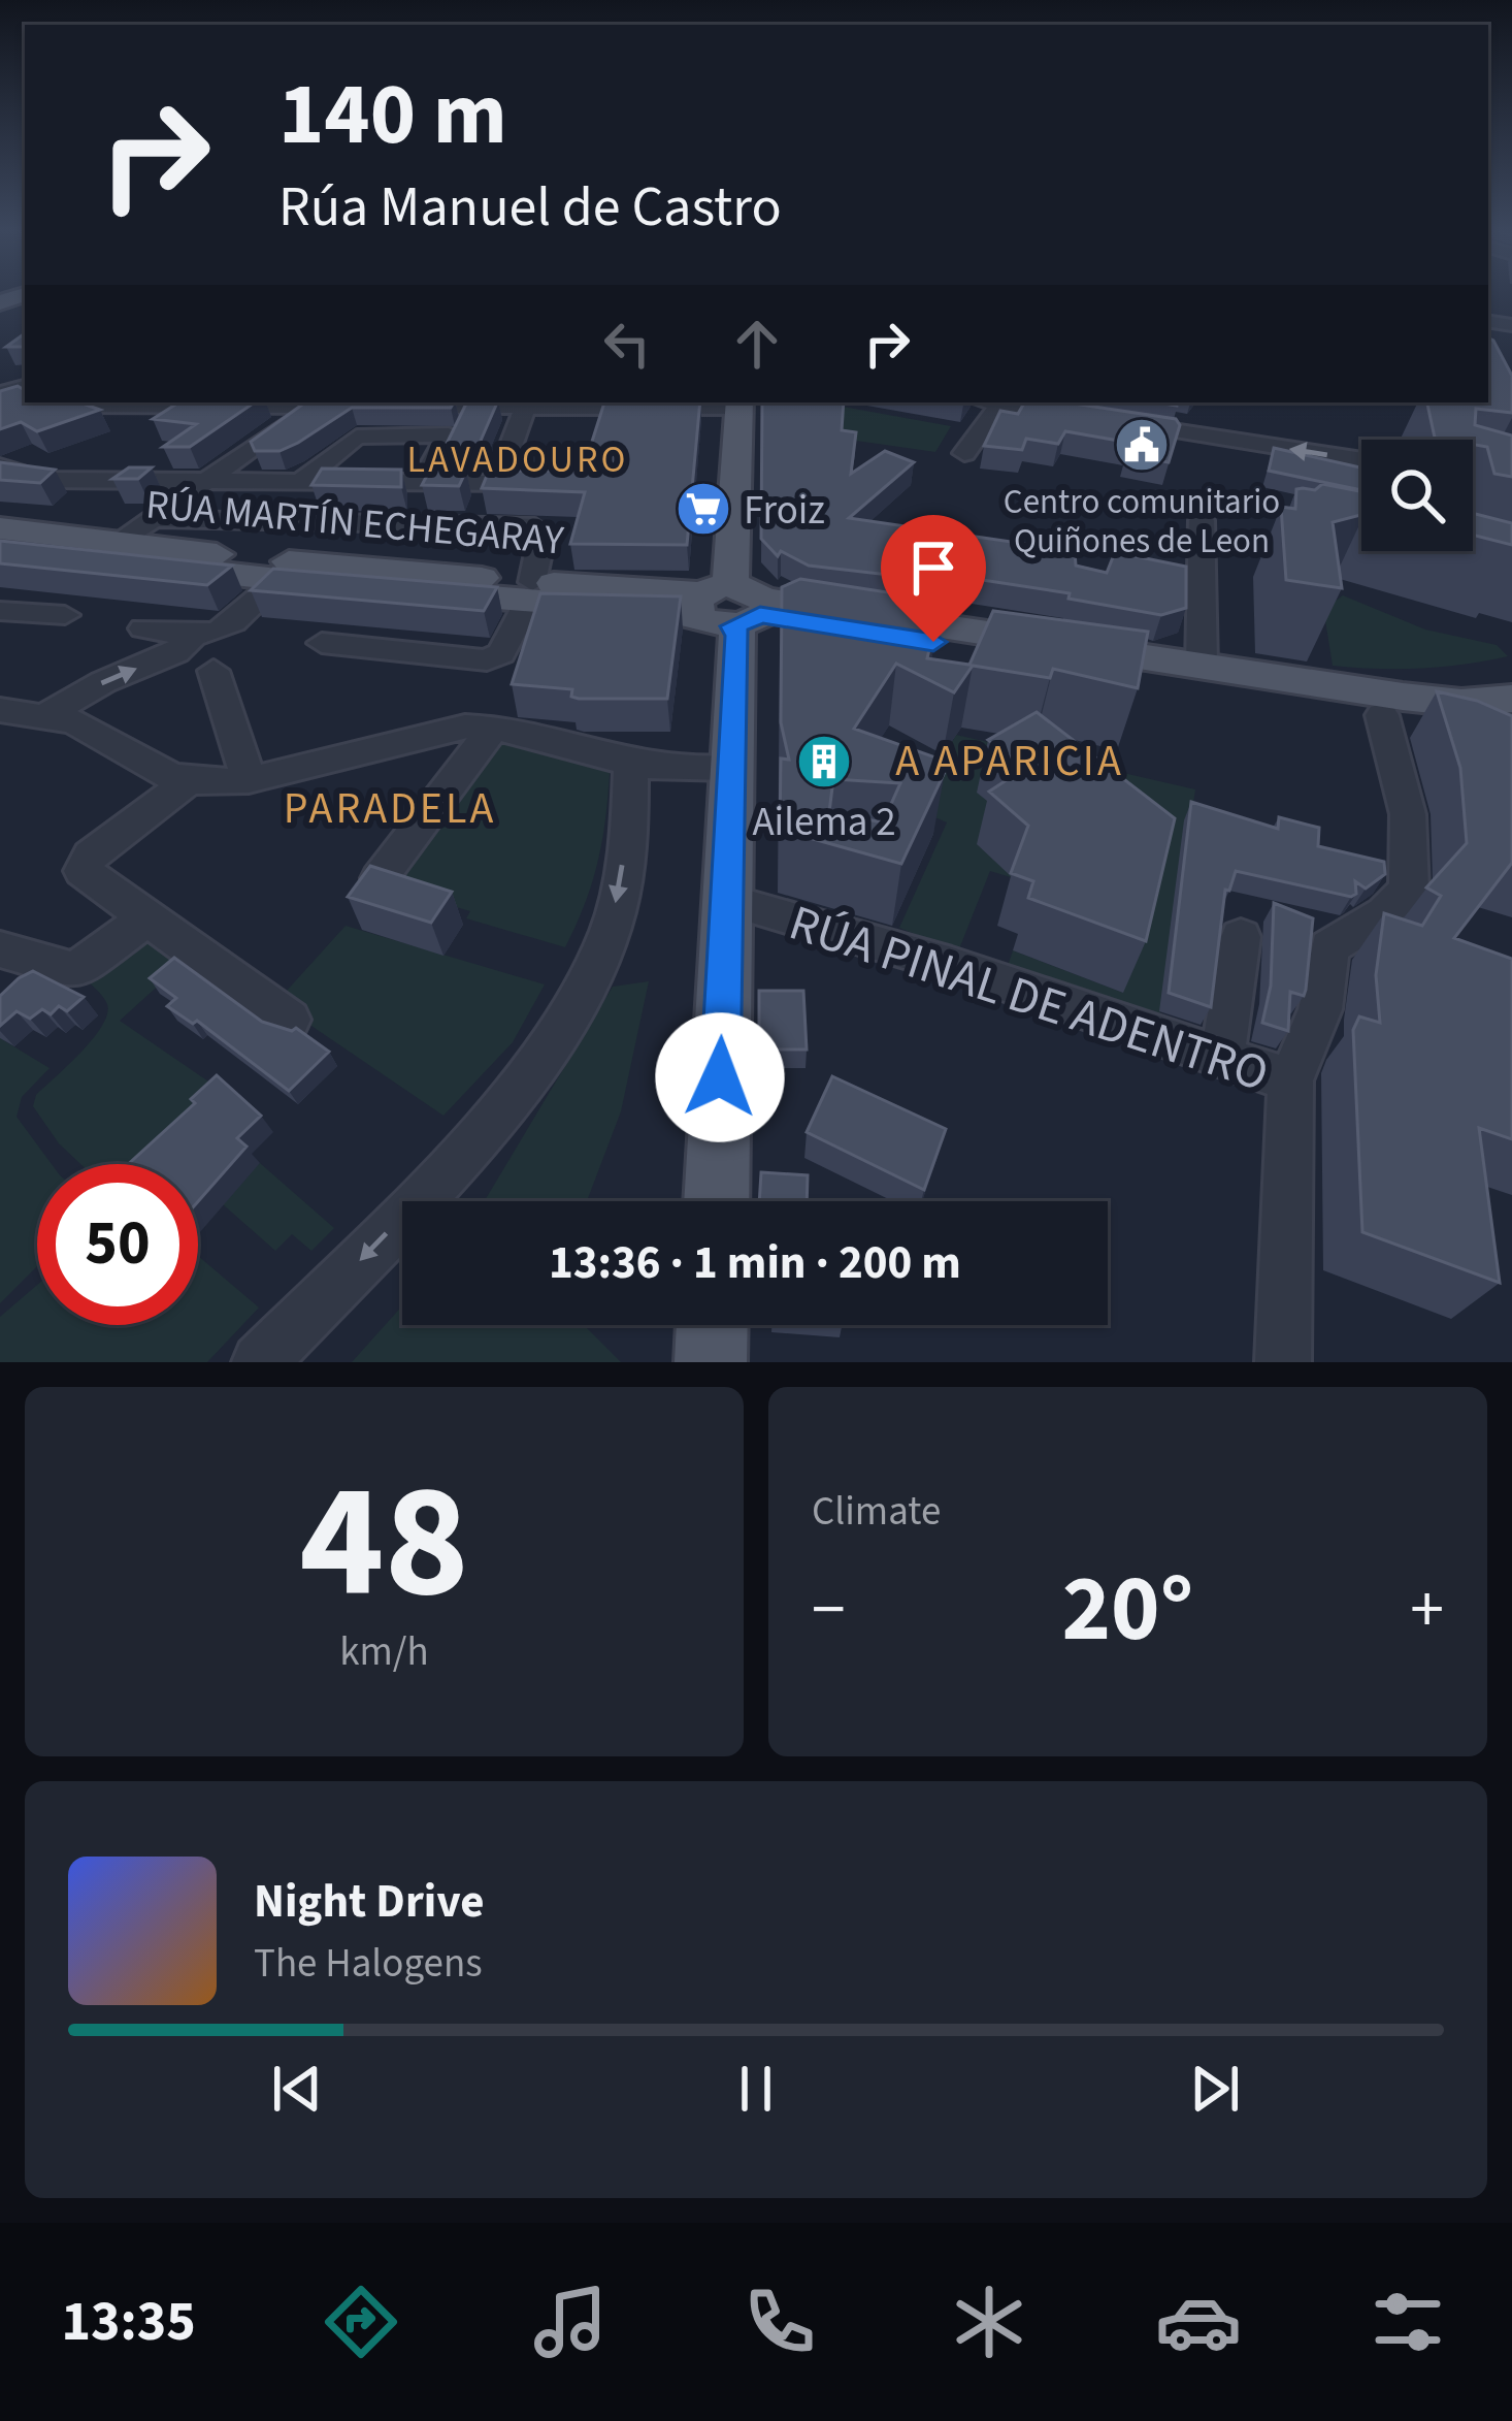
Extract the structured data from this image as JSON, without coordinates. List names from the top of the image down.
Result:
{
  "streets": {
    "main road": ["RÚA MARTÍN ECHEGARAY"],
    "street": ["RÚA PINAL DE ADENTRO"]
  },
  "districts": ["LAVADOURO", "A APARICIA", "PARADELA"],
  "places": {
    "public building": ["Centro comunitario Quiñones de Leon"],
    "supermarket": ["Froiz"],
    "building": ["Ailema 2"]
  },
  "page": {
    "turn": ["140 m", "Rúa Manuel de Castro"],
    "limit": "50",
    "trip": "13:36 · 1 min · 200 m",
    "tile": [
      ["48", "km/h"],
      "Climate"
    ],
    "heat": ["−", "20°", "+"],
    "song": ["Night Drive", "The Halogens"],
    "tabs": "13:35"
  }
}
